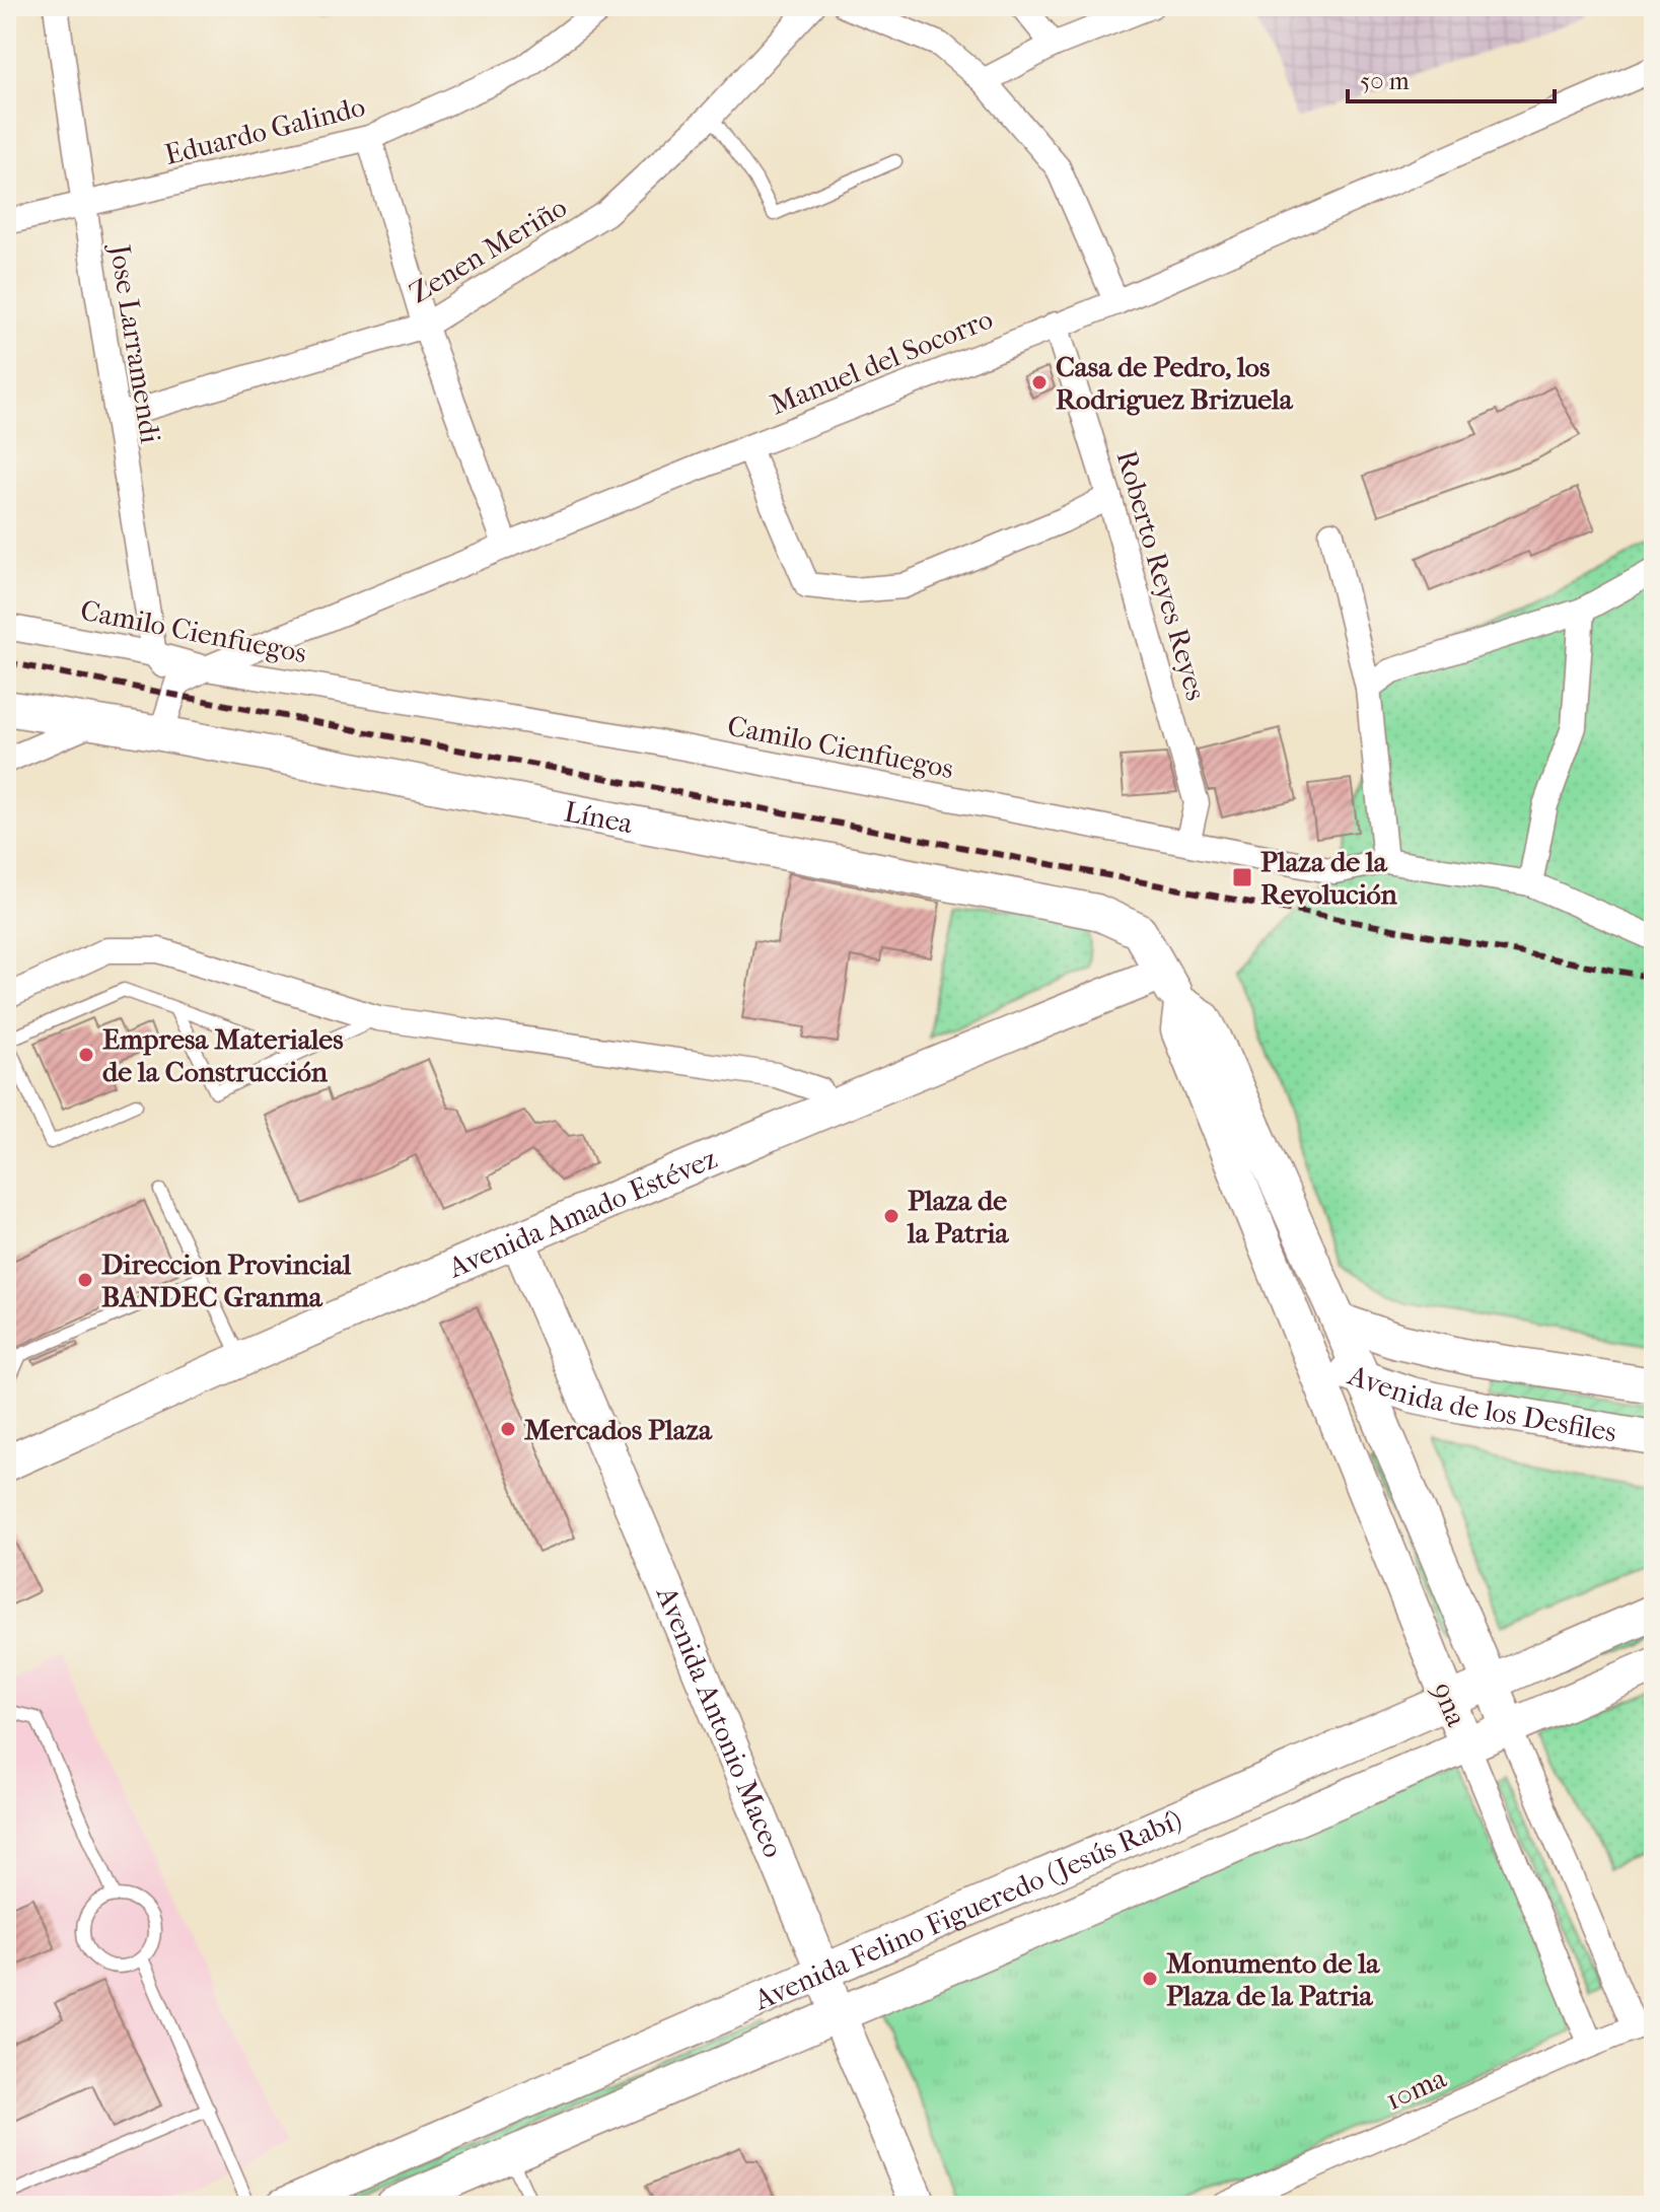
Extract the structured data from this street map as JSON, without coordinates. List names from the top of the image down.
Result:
{
  "streets": {
    "main road": [
      "Línea",
      "Avenida Amado Estévez",
      "Avenida de los Desfiles",
      "9na",
      "Avenida Antonio Maceo",
      "Avenida Felino Figueredo (Jesús Rabí)"
    ],
    "street": [
      "Eduardo Galindo",
      "Zenen Meriño",
      "Jose Larramendi",
      "Manuel del Socorro",
      "Roberto Reyes Reyes",
      "Camilo Cienfuegos",
      "10ma"
    ]
  },
  "crossings": [
    ["Eduardo Galindo", "Jose Larramendi"],
    ["Zenen Meriño", "Jose Larramendi"],
    ["Jose Larramendi", "Camilo Cienfuegos"],
    ["Manuel del Socorro", "Roberto Reyes Reyes"],
    ["Manuel del Socorro", "Camilo Cienfuegos"],
    ["Roberto Reyes Reyes", "Camilo Cienfuegos"],
    ["Línea", "Avenida Amado Estévez"],
    ["Línea", "9na"],
    ["Avenida Amado Estévez", "Avenida Antonio Maceo"],
    ["Avenida de los Desfiles", "9na"],
    ["9na", "Avenida Felino Figueredo (Jesús Rabí)"],
    ["9na", "10ma"],
    ["Avenida Antonio Maceo", "Avenida Felino Figueredo (Jesús Rabí)"]
  ],
  "places": {
    "other": [
      "Casa de Pedro, los Rodriguez Brizuela",
      "Empresa Materiales de la Construcción",
      "Plaza de la Patria",
      "Direccion Provincial BANDEC Granma",
      "Mercados Plaza",
      "Monumento de la Plaza de la Patria"
    ],
    "transit": ["Plaza de la Revolución"]
  },
  "scale_bar": "50 m"
}
